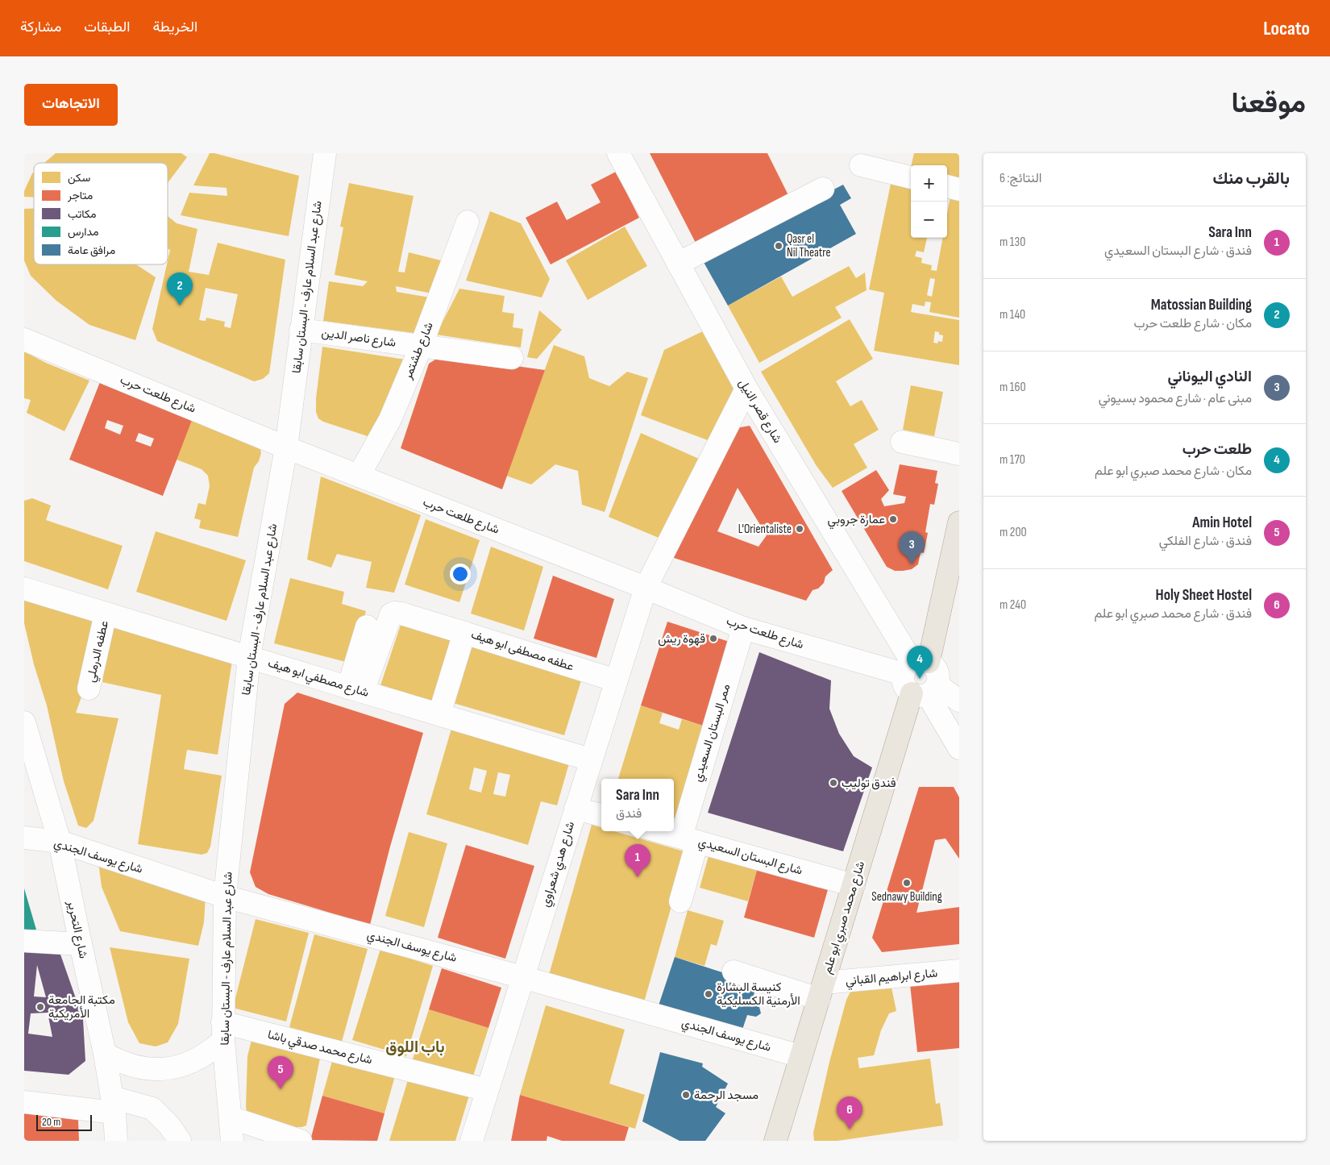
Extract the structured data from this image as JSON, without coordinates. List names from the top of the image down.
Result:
{
  "streets": {
    "main road": ["شارع محمد صبري ابو علم"],
    "street": [
      "شارع عبد السلام عارف - البستان سابقا",
      "شارع ناصر الدين",
      "شارع طشتمر",
      "شارع طلعت حرب",
      "شارع قصر النيل",
      "عطفه مصطفى ابو هيف",
      "عطفه الدرملي",
      "شارع مصطفي ابو هيف",
      "ممر البستان السعيدي",
      "شارع يوسف الجندي",
      "شارع البستان السعيدي",
      "شارع هدي شعراوي",
      "شارع التحرير",
      "شارع ابراهيم القباني",
      "شارع محمد صدقي باشا"
    ]
  },
  "crossings": [
    ["شارع عبد السلام عارف - البستان سابقا", "شارع ناصر الدين"],
    ["شارع عبد السلام عارف - البستان سابقا", "شارع طلعت حرب"],
    ["شارع عبد السلام عارف - البستان سابقا", "شارع مصطفي ابو هيف"],
    ["شارع عبد السلام عارف - البستان سابقا", "شارع يوسف الجندي"],
    ["شارع عبد السلام عارف - البستان سابقا", "شارع محمد صدقي باشا"],
    ["شارع ناصر الدين", "شارع طشتمر"],
    ["شارع طشتمر", "شارع طلعت حرب"],
    ["شارع طلعت حرب", "شارع قصر النيل"],
    ["شارع طلعت حرب", "ممر البستان السعيدي"],
    ["شارع طلعت حرب", "شارع هدي شعراوي"],
    ["شارع طلعت حرب", "شارع محمد صبري ابو علم"],
    ["شارع قصر النيل", "شارع هدي شعراوي"],
    ["شارع قصر النيل", "شارع محمد صبري ابو علم"],
    ["عطفه مصطفى ابو هيف", "شارع مصطفي ابو هيف"],
    ["عطفه مصطفى ابو هيف", "شارع هدي شعراوي"],
    ["عطفه الدرملي", "شارع مصطفي ابو هيف"],
    ["شارع مصطفي ابو هيف", "شارع هدي شعراوي"],
    ["ممر البستان السعيدي", "شارع البستان السعيدي"],
    ["شارع يوسف الجندي", "شارع هدي شعراوي"],
    ["شارع يوسف الجندي", "شارع محمد صبري ابو علم"],
    ["شارع يوسف الجندي", "شارع التحرير"],
    ["شارع البستان السعيدي", "شارع محمد صبري ابو علم"],
    ["شارع هدي شعراوي", "شارع محمد صدقي باشا"],
    ["شارع محمد صبري ابو علم", "شارع ابراهيم القباني"]
  ],
  "districts": ["باب اللوق"],
  "places": [
    "Qasr el Nil Theatre",
    "عمارة جروبي",
    "L'Orientaliste",
    "قهوة ريش",
    "فندق توليب",
    "Sednawy Building",
    "كنيسة البشارة الأرمنية الكسليكية",
    "مكتبة الجامعة الأمريكية",
    "مسجد الرحمة"
  ],
  "legend": [
    "سكن",
    "متاجر",
    "مكاتب",
    "مدارس",
    "مرافق عامة"
  ],
  "scale_bar": "20 m",
  "page": {
    "header": "Locato",
    "nav": ["الخريطة", "الطبقات", "مشاركة"],
    "title": "موقعنا",
    "buttons": "الاتجاهات",
    "heading": ["بالقرب منك", "النتائج: 6"],
    "map_buttons": ["+", "−"],
    "list": [
      {
        "mark": "1",
        "name": "Sara Inn",
        "note": "فندق · شارع البستان السعيدي",
        "value": "130 m"
      },
      {
        "mark": "2",
        "name": "Matossian Building",
        "note": "مكان · شارع طلعت حرب",
        "value": "140 m"
      },
      {
        "mark": "3",
        "name": "النادي اليوناني",
        "note": "مبنى عام · شارع محمود بسيوني",
        "value": "160 m"
      },
      {
        "mark": "4",
        "name": "طلعت حرب",
        "note": "مكان · شارع محمد صبري ابو علم",
        "value": "170 m"
      },
      {
        "mark": "5",
        "name": "Amin Hotel",
        "note": "فندق · شارع الفلكي",
        "value": "200 m"
      },
      {
        "mark": "6",
        "name": "Holy Sheet Hostel",
        "note": "فندق · شارع محمد صبري ابو علم",
        "value": "240 m"
      }
    ],
    "pins": [
      "2",
      "3",
      "4",
      "1",
      "5",
      "6"
    ],
    "popup": ["Sara Inn", "فندق"],
    "scale": "20 m"
  }
}
